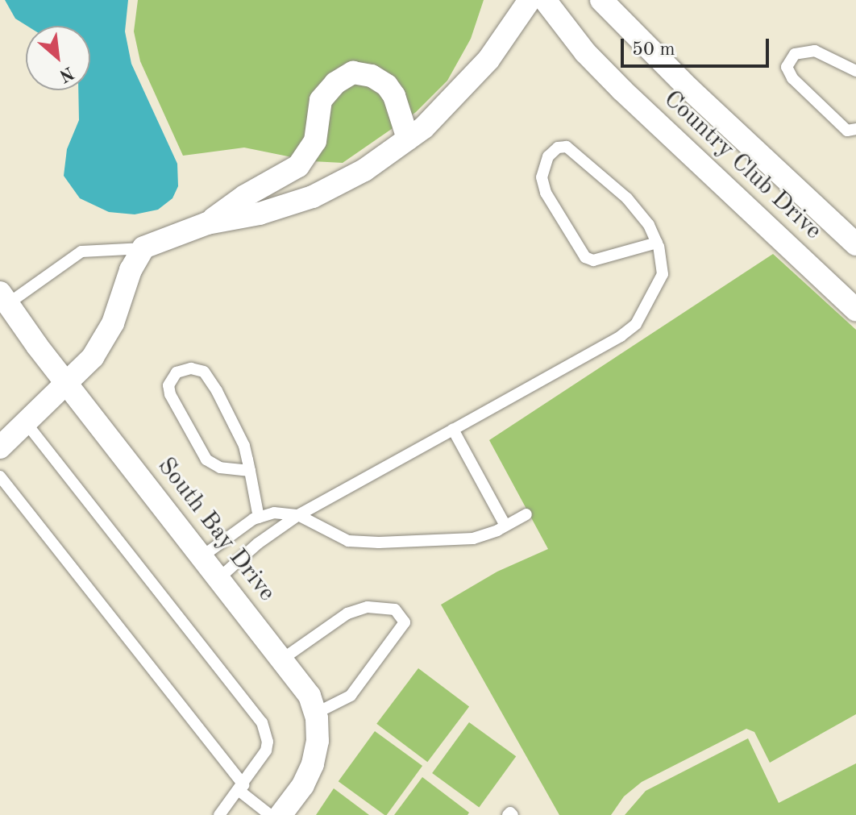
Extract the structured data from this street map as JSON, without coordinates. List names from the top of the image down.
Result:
{
  "streets": {
    "street": ["Country Club Drive", "South Bay Drive"]
  },
  "scale_bar": "50 m",
  "north": "bottom right"
}
